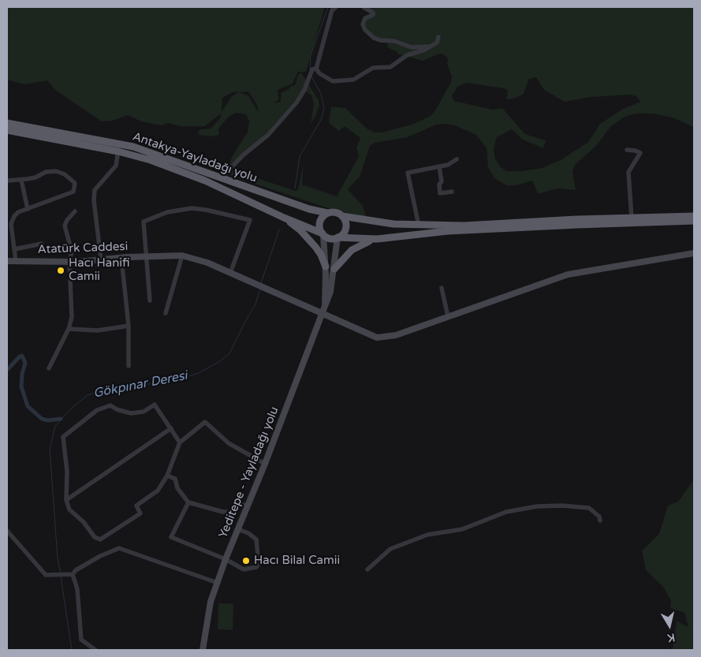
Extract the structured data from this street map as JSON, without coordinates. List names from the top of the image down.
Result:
{
  "streets": {
    "highway": ["Antakya-Yayladağı yolu"],
    "main road": ["Atatürk Caddesi", "Yeditepe - Yayladağı yolu"]
  },
  "crossings": [
    ["Antakya-Yayladağı yolu", "Yeditepe - Yayladağı yolu"],
    ["Atatürk Caddesi", "Yeditepe - Yayladağı yolu"]
  ],
  "water": ["Gökpınar Deresi"],
  "places": ["Hacı Hanifi Camii", "Hacı Bilal Camii"],
  "north": "bottom"
}
